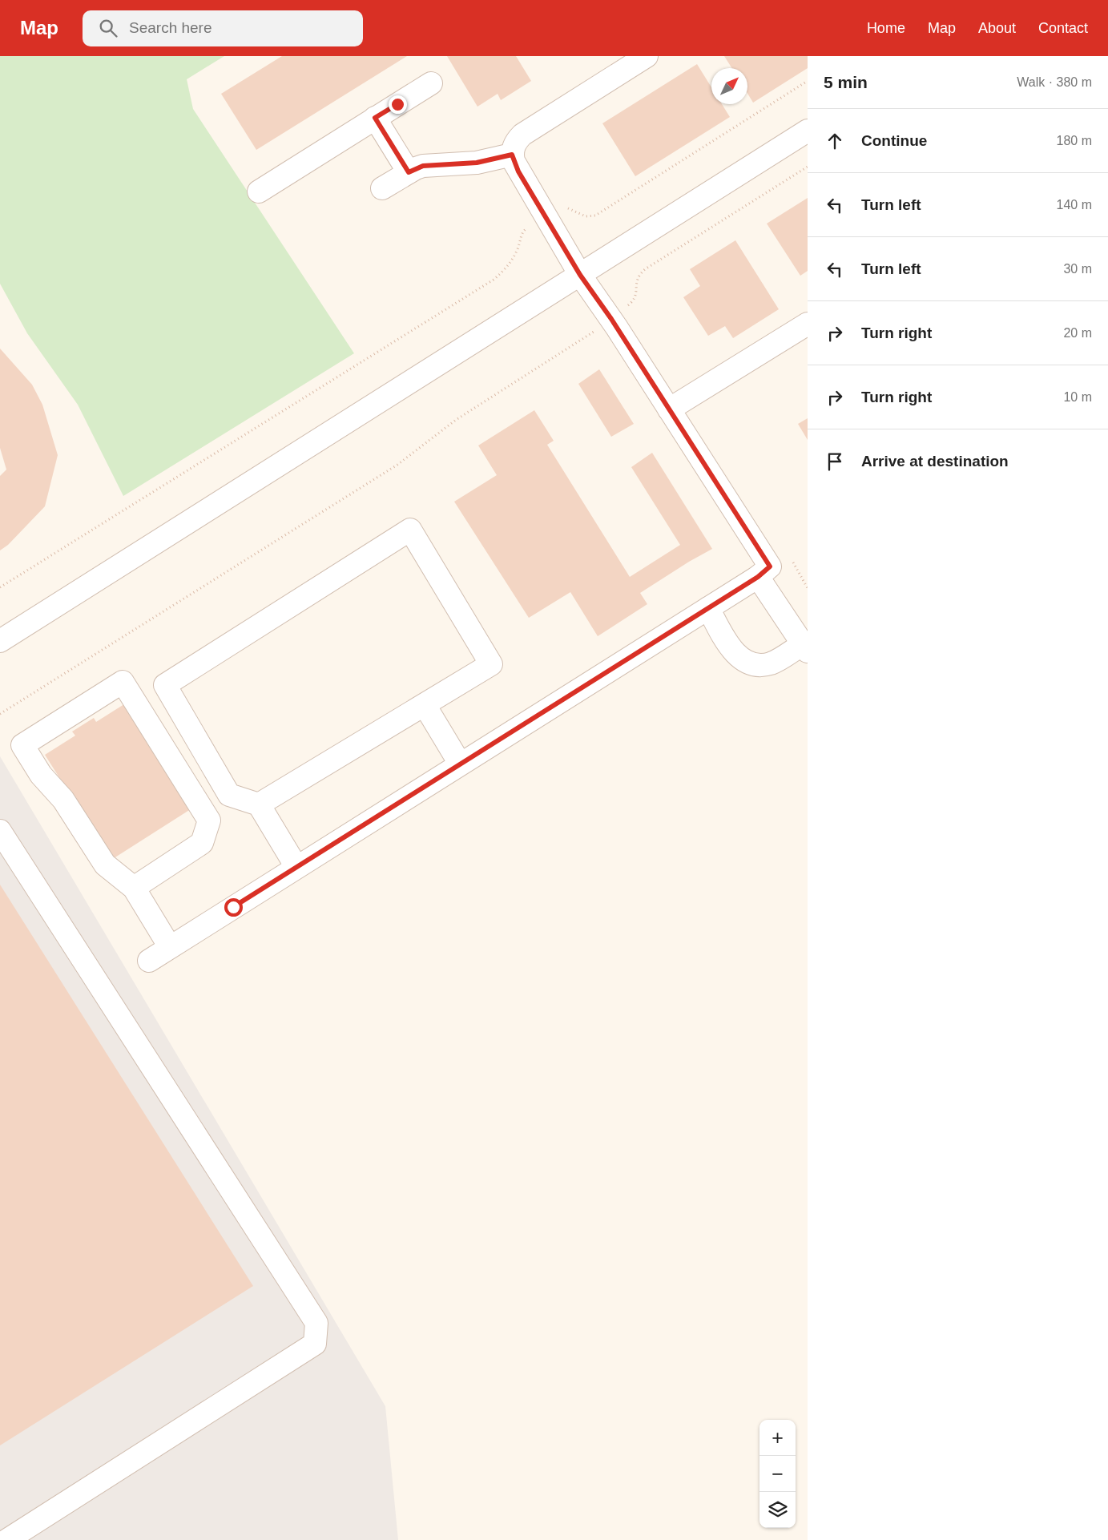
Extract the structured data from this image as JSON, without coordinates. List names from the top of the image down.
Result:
{
  "north": "top right",
  "page": {
    "header": "Map",
    "search": "Search here",
    "nav": [
      "Home",
      "Map",
      "About",
      "Contact"
    ],
    "heading": ["5 min", "Walk · 380 m"],
    "list": [
      ["Continue", "180 m"],
      ["Turn left", "140 m"],
      ["Turn left", "30 m"],
      ["Turn right", "20 m"],
      ["Turn right", "10 m"],
      "Arrive at destination"
    ],
    "map_buttons": ["+", "−"]
  }
}
